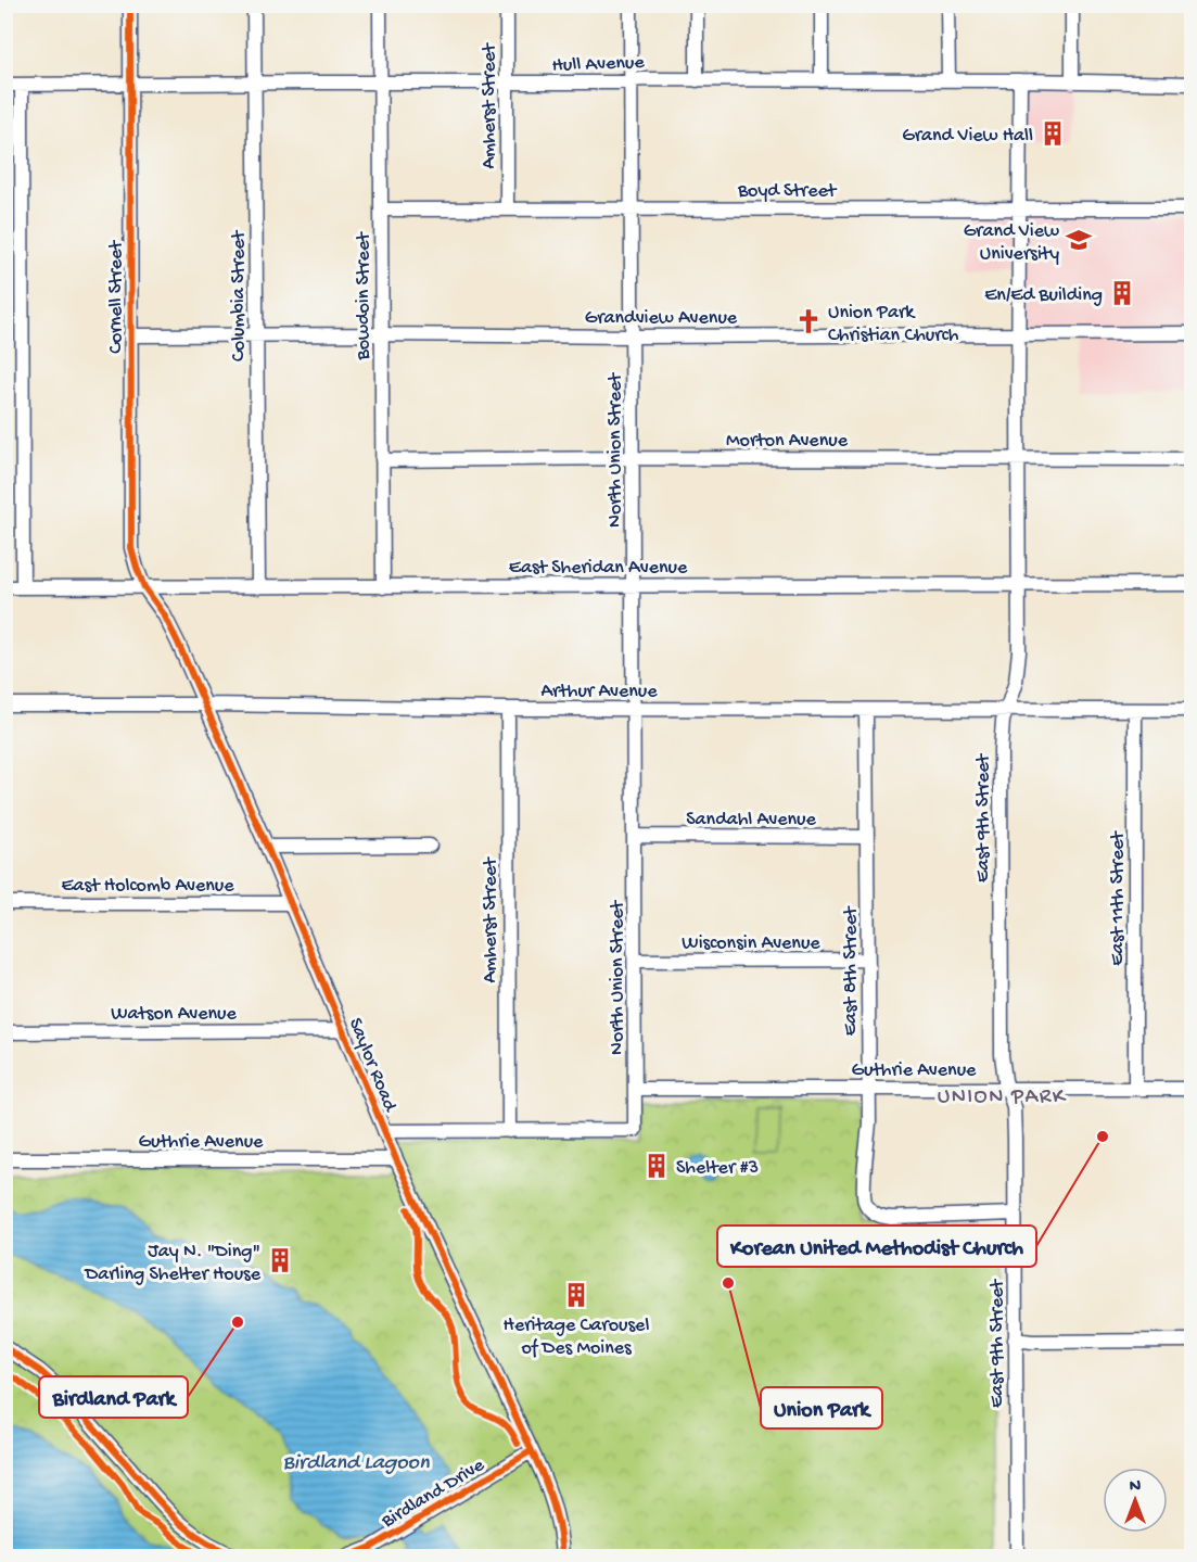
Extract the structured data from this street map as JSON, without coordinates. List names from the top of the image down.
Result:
{
  "streets": {
    "street": [
      "Hull Avenue",
      "Amherst Street",
      "Boyd Street",
      "Columbia Street",
      "Bowdoin Street",
      "Cornell Street",
      "Grandview Avenue",
      "Morton Avenue",
      "North Union Street",
      "East Sheridan Avenue",
      "Arthur Avenue",
      "Sandahl Avenue",
      "East 9th Street",
      "East Holcomb Avenue",
      "East 11th Street",
      "Wisconsin Avenue",
      "East 8th Street",
      "Watson Avenue",
      "Saylor Road",
      "Guthrie Avenue",
      "Birdland Drive"
    ]
  },
  "crossings": [
    ["Hull Avenue", "Amherst Street"],
    ["Hull Avenue", "Columbia Street"],
    ["Hull Avenue", "Bowdoin Street"],
    ["Hull Avenue", "Cornell Street"],
    ["Hull Avenue", "North Union Street"],
    ["Hull Avenue", "East 9th Street"],
    ["Amherst Street", "Boyd Street"],
    ["Amherst Street", "North Union Street"],
    ["Amherst Street", "Arthur Avenue"],
    ["Boyd Street", "Bowdoin Street"],
    ["Boyd Street", "North Union Street"],
    ["Boyd Street", "East 9th Street"],
    ["Columbia Street", "Grandview Avenue"],
    ["Columbia Street", "East Sheridan Avenue"],
    ["Bowdoin Street", "Grandview Avenue"],
    ["Bowdoin Street", "Morton Avenue"],
    ["Bowdoin Street", "East Sheridan Avenue"],
    ["Cornell Street", "Grandview Avenue"],
    ["Cornell Street", "East Sheridan Avenue"],
    ["Cornell Street", "Saylor Road"],
    ["Grandview Avenue", "North Union Street"],
    ["Grandview Avenue", "East 9th Street"],
    ["Morton Avenue", "North Union Street"],
    ["Morton Avenue", "East 9th Street"],
    ["North Union Street", "East Sheridan Avenue"],
    ["North Union Street", "Arthur Avenue"],
    ["North Union Street", "Sandahl Avenue"],
    ["North Union Street", "Wisconsin Avenue"],
    ["North Union Street", "Guthrie Avenue"],
    ["East Sheridan Avenue", "East 9th Street"],
    ["East Sheridan Avenue", "Saylor Road"],
    ["Arthur Avenue", "East 9th Street"],
    ["Arthur Avenue", "East 11th Street"],
    ["Arthur Avenue", "East 8th Street"],
    ["Arthur Avenue", "Saylor Road"],
    ["Sandahl Avenue", "East 8th Street"],
    ["East 9th Street", "East 8th Street"],
    ["East 9th Street", "Guthrie Avenue"],
    ["East Holcomb Avenue", "Saylor Road"],
    ["East 11th Street", "Guthrie Avenue"],
    ["Wisconsin Avenue", "East 8th Street"],
    ["East 8th Street", "Guthrie Avenue"],
    ["Watson Avenue", "Saylor Road"],
    ["Saylor Road", "Guthrie Avenue"],
    ["Saylor Road", "Birdland Drive"]
  ],
  "districts": ["UNION PARK"],
  "water": ["Birdland Lagoon"],
  "places": {
    "building": [
      "Grand View Hall",
      "En/Ed Building",
      "Shelter #3",
      "Jay N. \"Ding\" Darling Shelter House",
      "Heritage Carousel of Des Moines"
    ],
    "school or university": ["Grand View University"],
    "church": ["Union Park Christian Church"],
    "other": ["Korean United Methodist Church", "Union Park", "Birdland Park"]
  },
  "north": "top"
}
